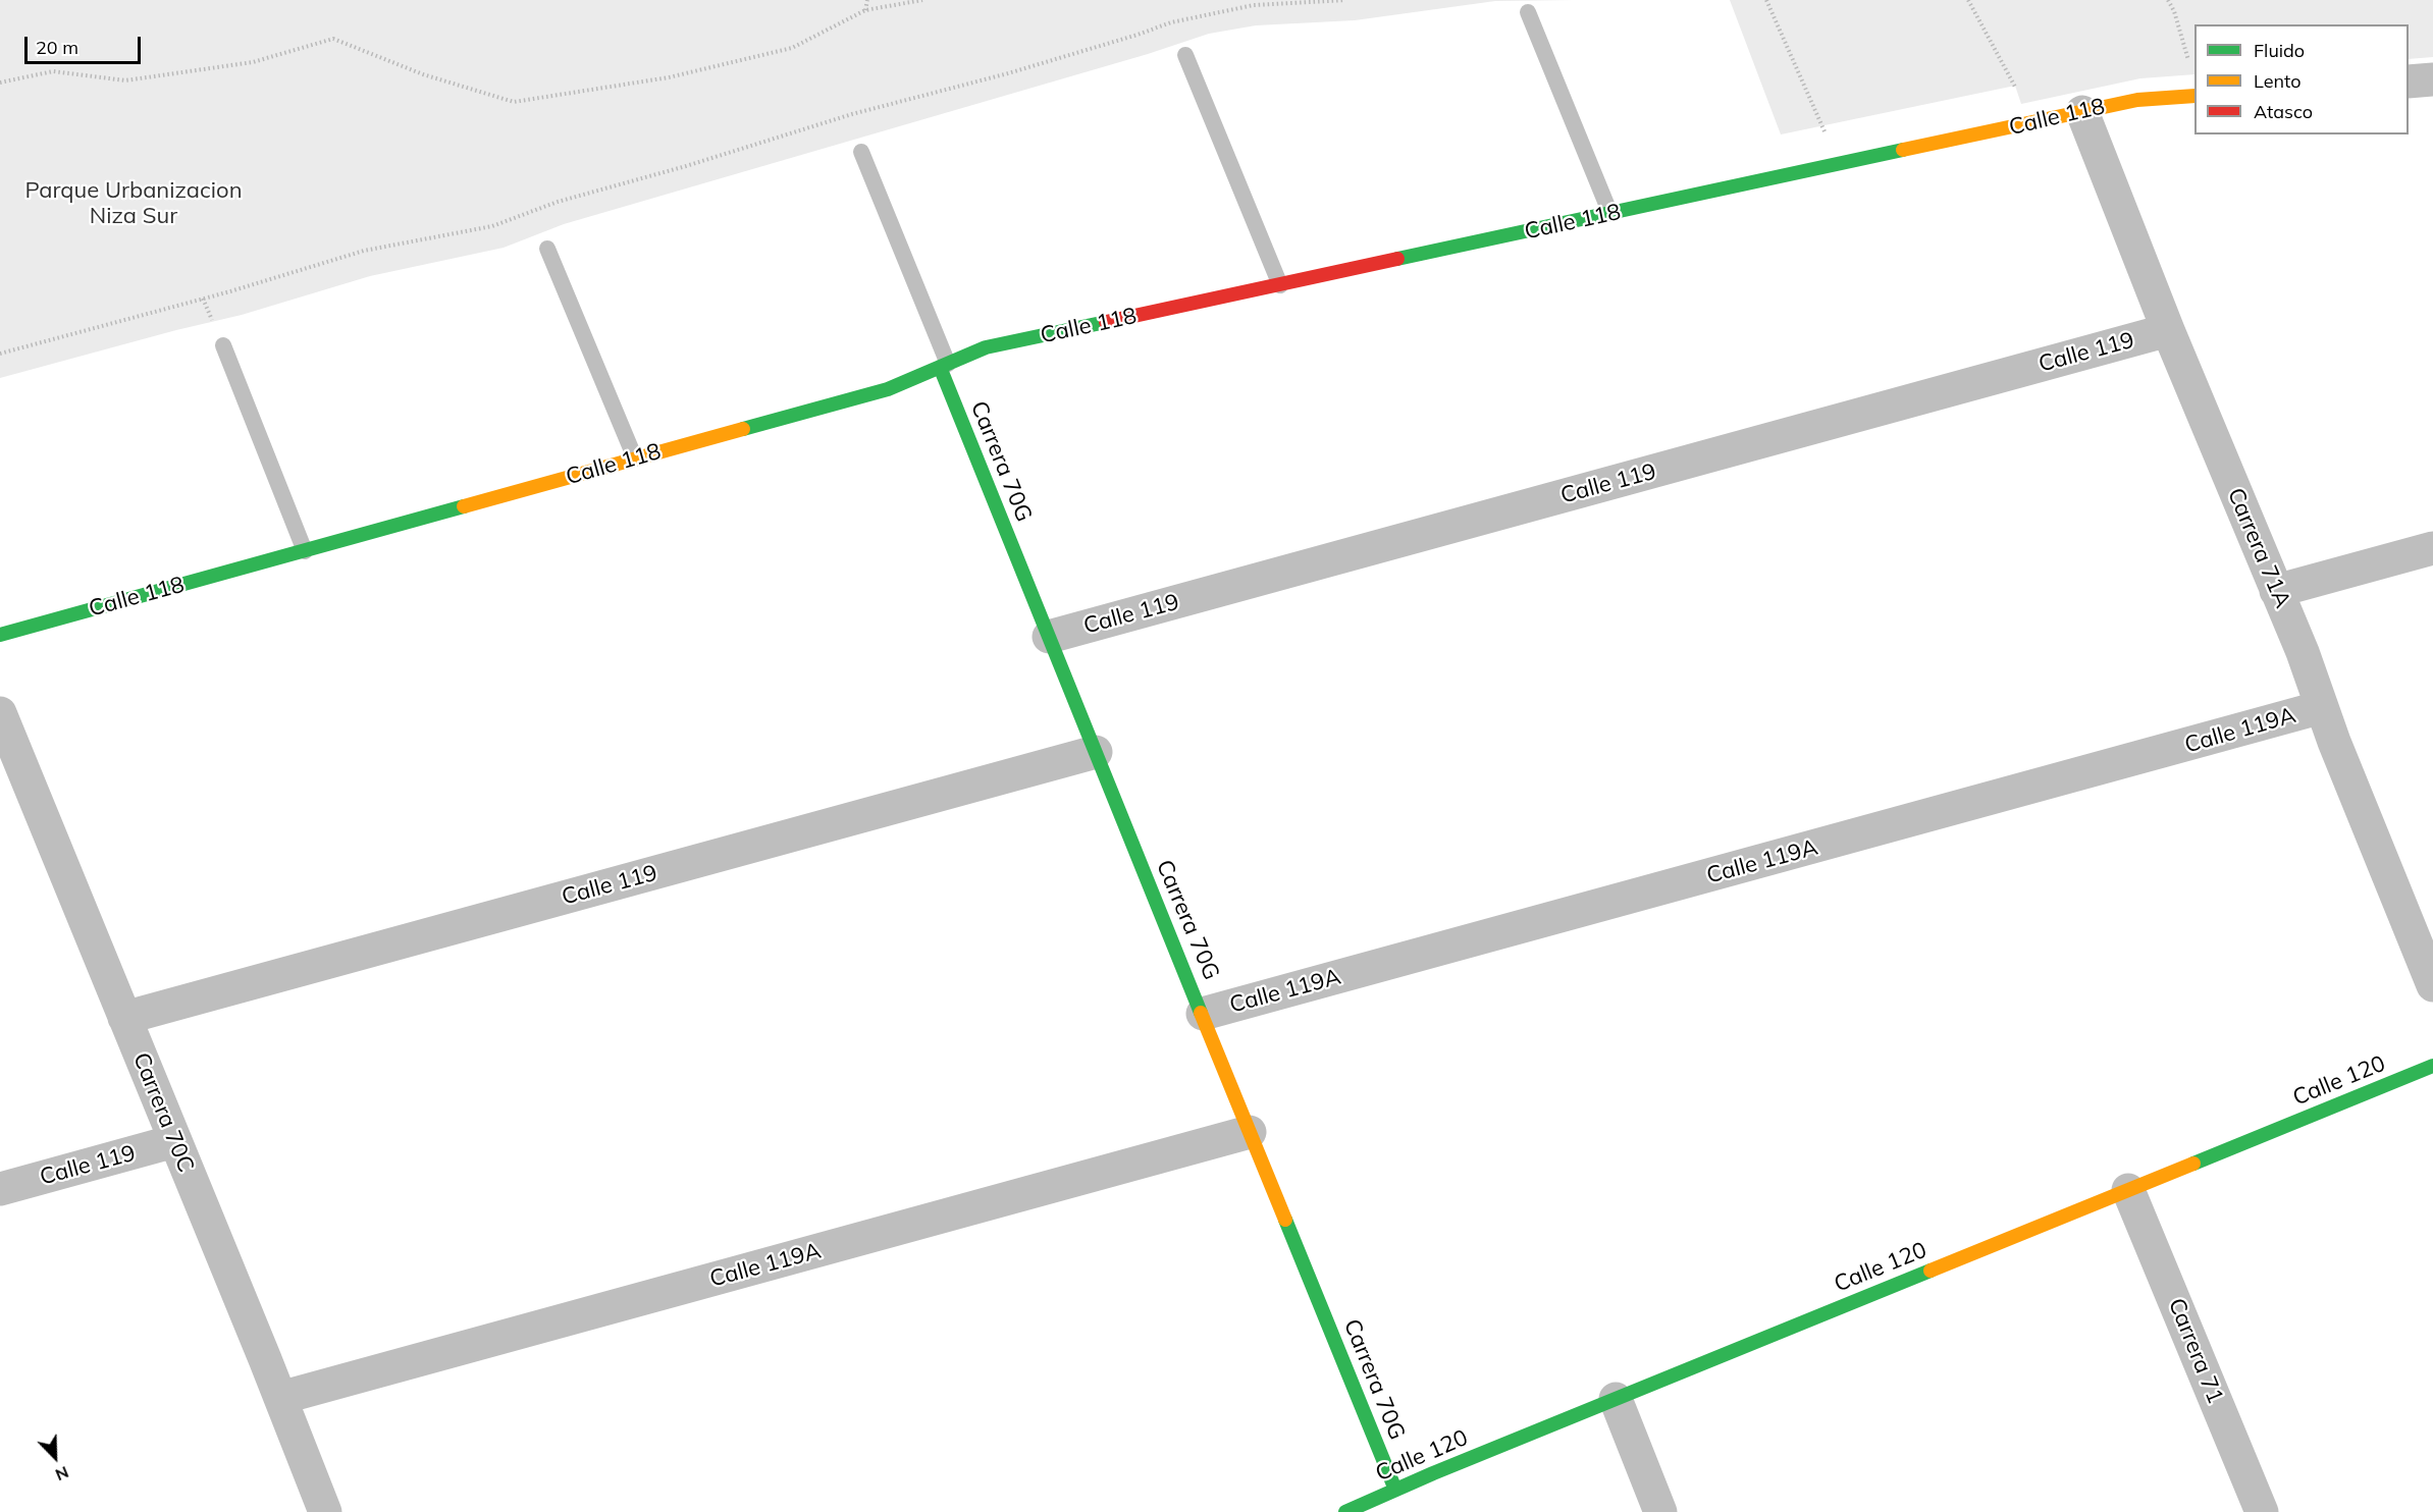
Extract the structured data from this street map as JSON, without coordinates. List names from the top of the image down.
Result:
{
  "streets": {
    "street": [
      "Calle 118",
      "Calle 119",
      "Carrera 70G",
      "Carrera 71A",
      "Calle 119A",
      "Calle 120",
      "Carrera 70C",
      "Carrera 71"
    ]
  },
  "crossings": [
    ["Calle 118", "Carrera 70G"],
    ["Calle 118", "Carrera 71A"],
    ["Calle 119", "Carrera 70G"],
    ["Calle 119", "Carrera 71A"],
    ["Calle 119", "Carrera 70C"],
    ["Carrera 70G", "Calle 119A"],
    ["Carrera 70G", "Calle 120"],
    ["Carrera 71A", "Calle 119A"],
    ["Calle 119A", "Carrera 70C"],
    ["Calle 120", "Carrera 71"]
  ],
  "parks": ["Parque Urbanizacion Niza Sur"],
  "legend": ["Fluido", "Lento", "Atasco"],
  "scale_bar": "20 m",
  "north": "bottom right"
}
